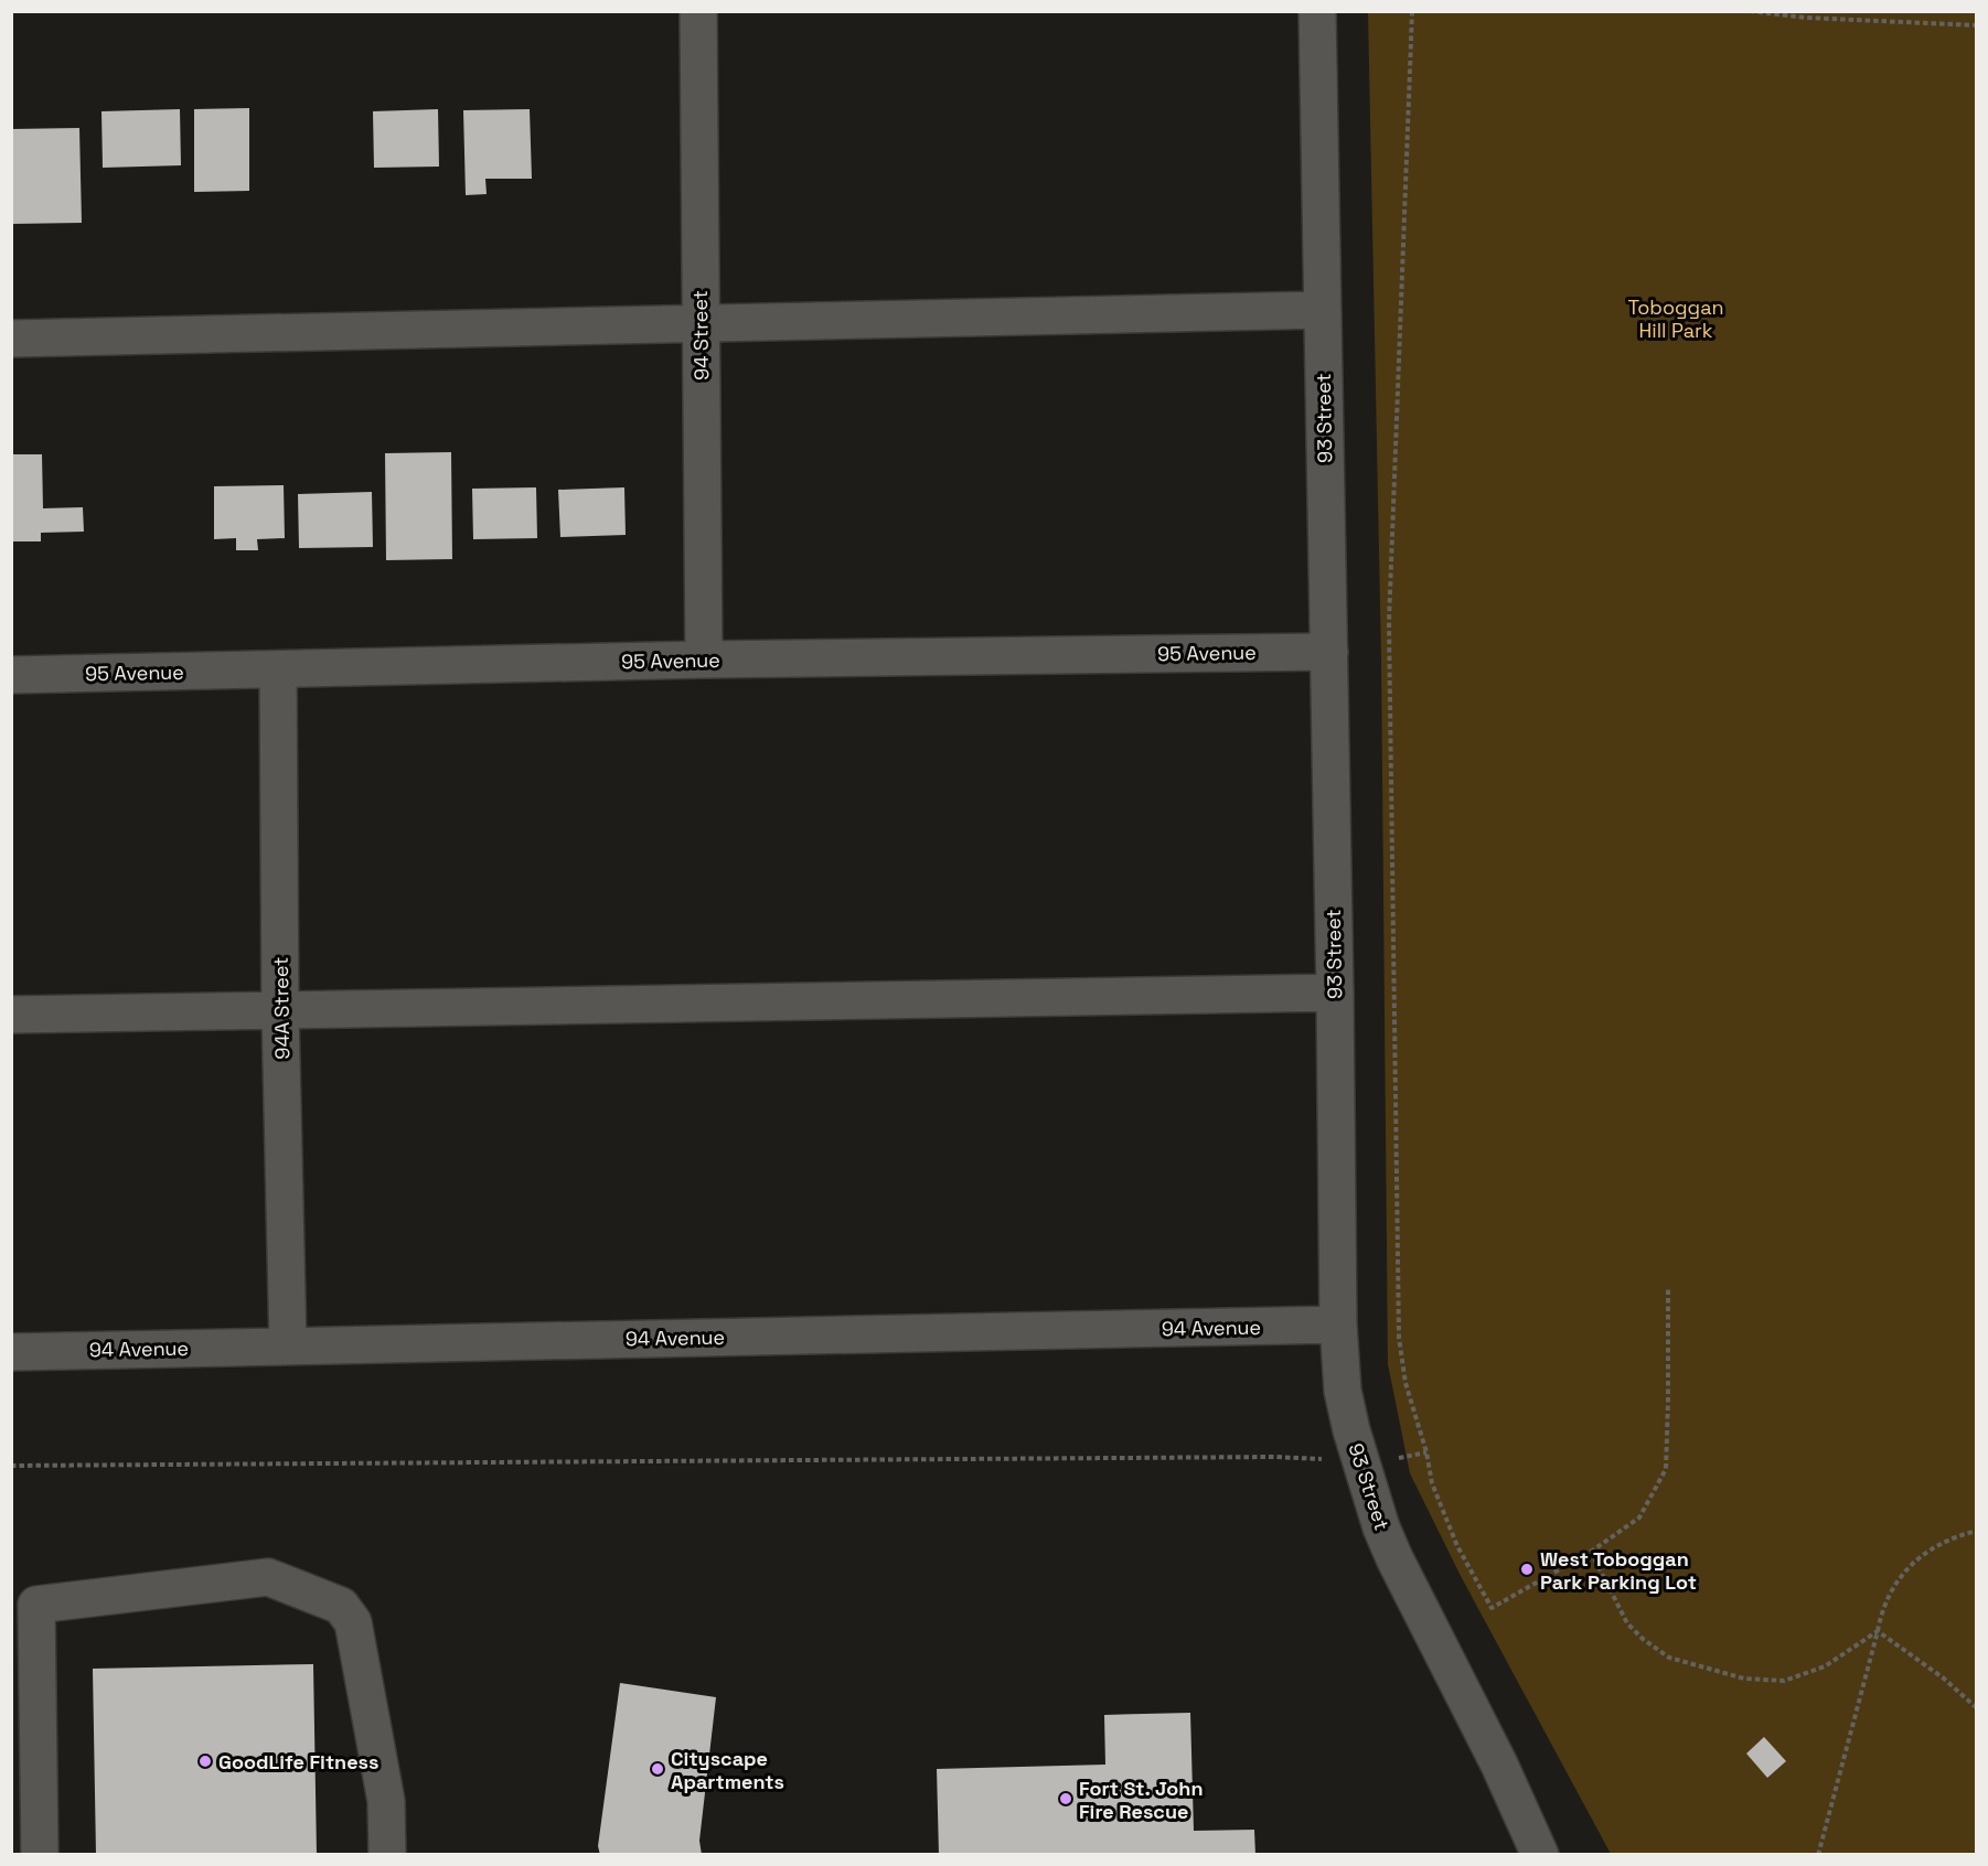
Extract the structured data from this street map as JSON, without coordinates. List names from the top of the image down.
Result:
{
  "streets": {
    "street": [
      "94 Street",
      "93 Street",
      "95 Avenue",
      "94A Street",
      "94 Avenue"
    ]
  },
  "crossings": [
    ["94 Street", "95 Avenue"],
    ["93 Street", "95 Avenue"],
    ["93 Street", "94 Avenue"],
    ["95 Avenue", "94A Street"],
    ["94A Street", "94 Avenue"]
  ],
  "parks": ["Toboggan Hill Park"],
  "places": [
    "West Toboggan Park Parking Lot",
    "GoodLife Fitness",
    "Cityscape Apartments",
    "Fort St. John Fire Rescue"
  ]
}
